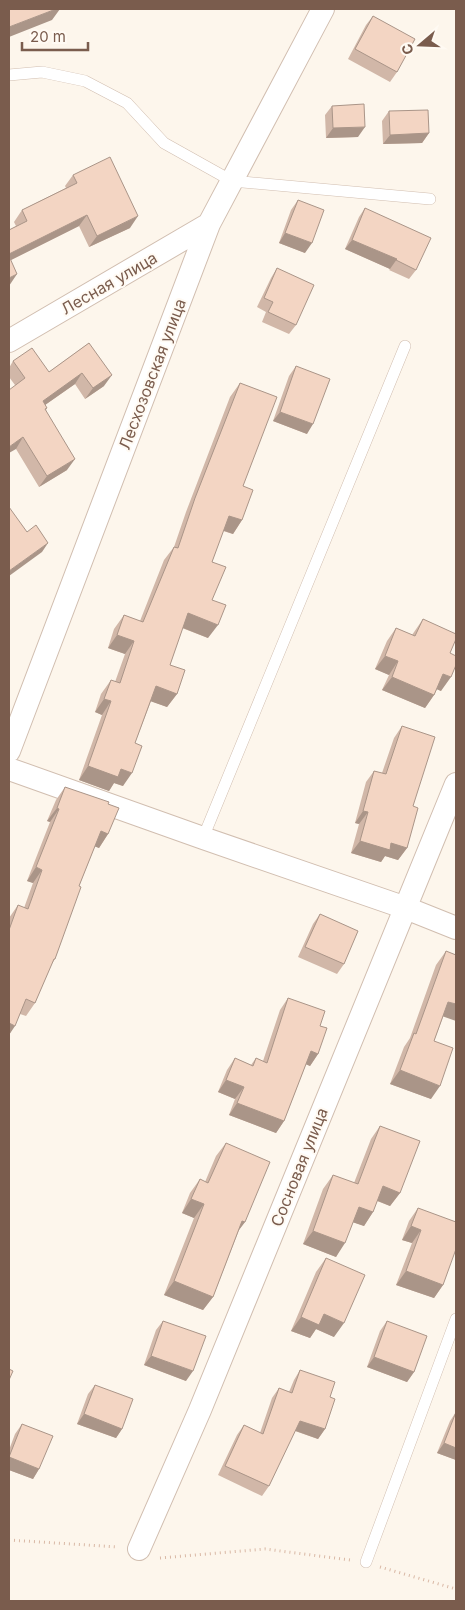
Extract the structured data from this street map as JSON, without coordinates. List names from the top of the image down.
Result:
{
  "streets": {
    "street": ["Лесная улица", "Лесхозовская улица", "Сосновая улица"]
  },
  "crossings": [
    ["Лесная улица", "Лесхозовская улица"]
  ],
  "scale_bar": "20 m",
  "north": "left"
}
